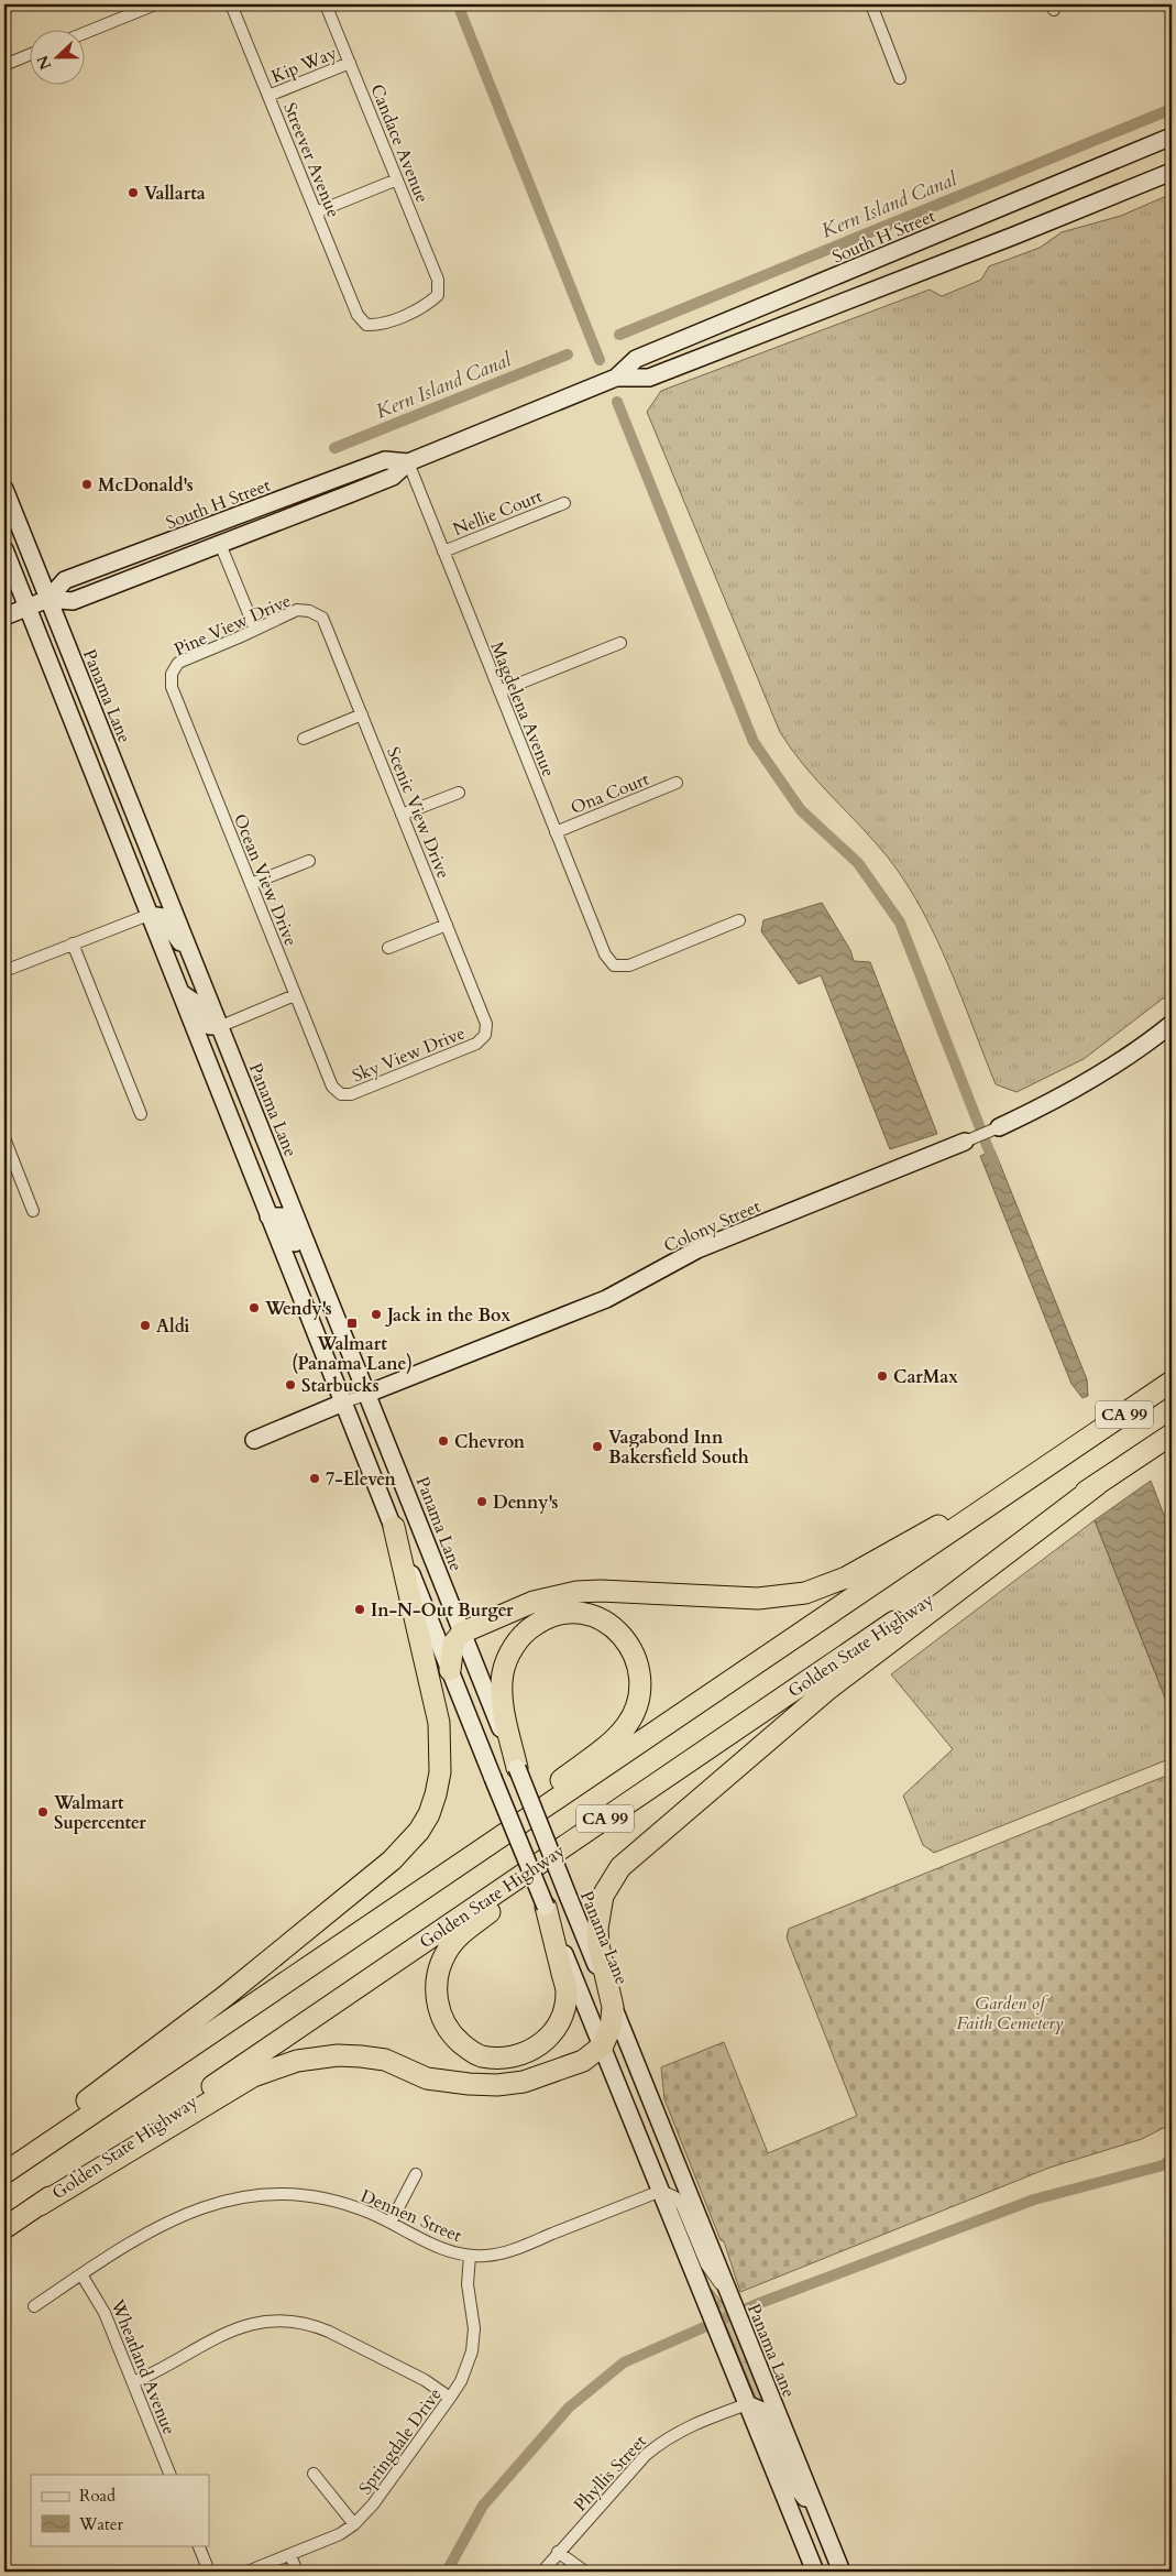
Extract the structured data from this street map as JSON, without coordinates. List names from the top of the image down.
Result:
{
  "streets": {
    "highway": ["CA 99", "Golden State Highway"],
    "main road": ["South H Street", "Panama Lane", "Colony Street"],
    "street": [
      "Kip Way",
      "Candace Avenue",
      "Streever Avenue",
      "Nellie Court",
      "Pine View Drive",
      "Magdelena Avenue",
      "Ona Court",
      "Scenic View Drive",
      "Ocean View Drive",
      "Sky View Drive",
      "Dennen Street",
      "Wheatland Avenue",
      "Springdale Drive",
      "Phyllis Street"
    ]
  },
  "crossings": [
    ["Kip Way", "Candace Avenue"],
    ["Kip Way", "Streever Avenue"],
    ["Candace Avenue", "Streever Avenue"],
    ["South H Street", "Panama Lane"],
    ["South H Street", "Magdelena Avenue"],
    ["Nellie Court", "Magdelena Avenue"],
    ["Pine View Drive", "Scenic View Drive"],
    ["Pine View Drive", "Ocean View Drive"],
    ["Panama Lane", "Colony Street"],
    ["Magdelena Avenue", "Ona Court"],
    ["Scenic View Drive", "Sky View Drive"],
    ["Ocean View Drive", "Sky View Drive"],
    ["Dennen Street", "Wheatland Avenue"],
    ["Dennen Street", "Springdale Drive"]
  ],
  "water": ["Kern Island Canal"],
  "parks": ["Garden of Faith Cemetery"],
  "places": {
    "other": [
      "Vallarta",
      "McDonald's",
      "Wendy's",
      "Jack in the Box",
      "Aldi",
      "CarMax",
      "Starbucks",
      "Chevron",
      "Vagabond Inn Bakersfield South",
      "7-Eleven",
      "Denny's",
      "In-N-Out Burger",
      "Walmart Supercenter"
    ],
    "transit": ["Walmart (Panama Lane)"]
  },
  "legend": ["Road", "Water"],
  "north": "left"
}
